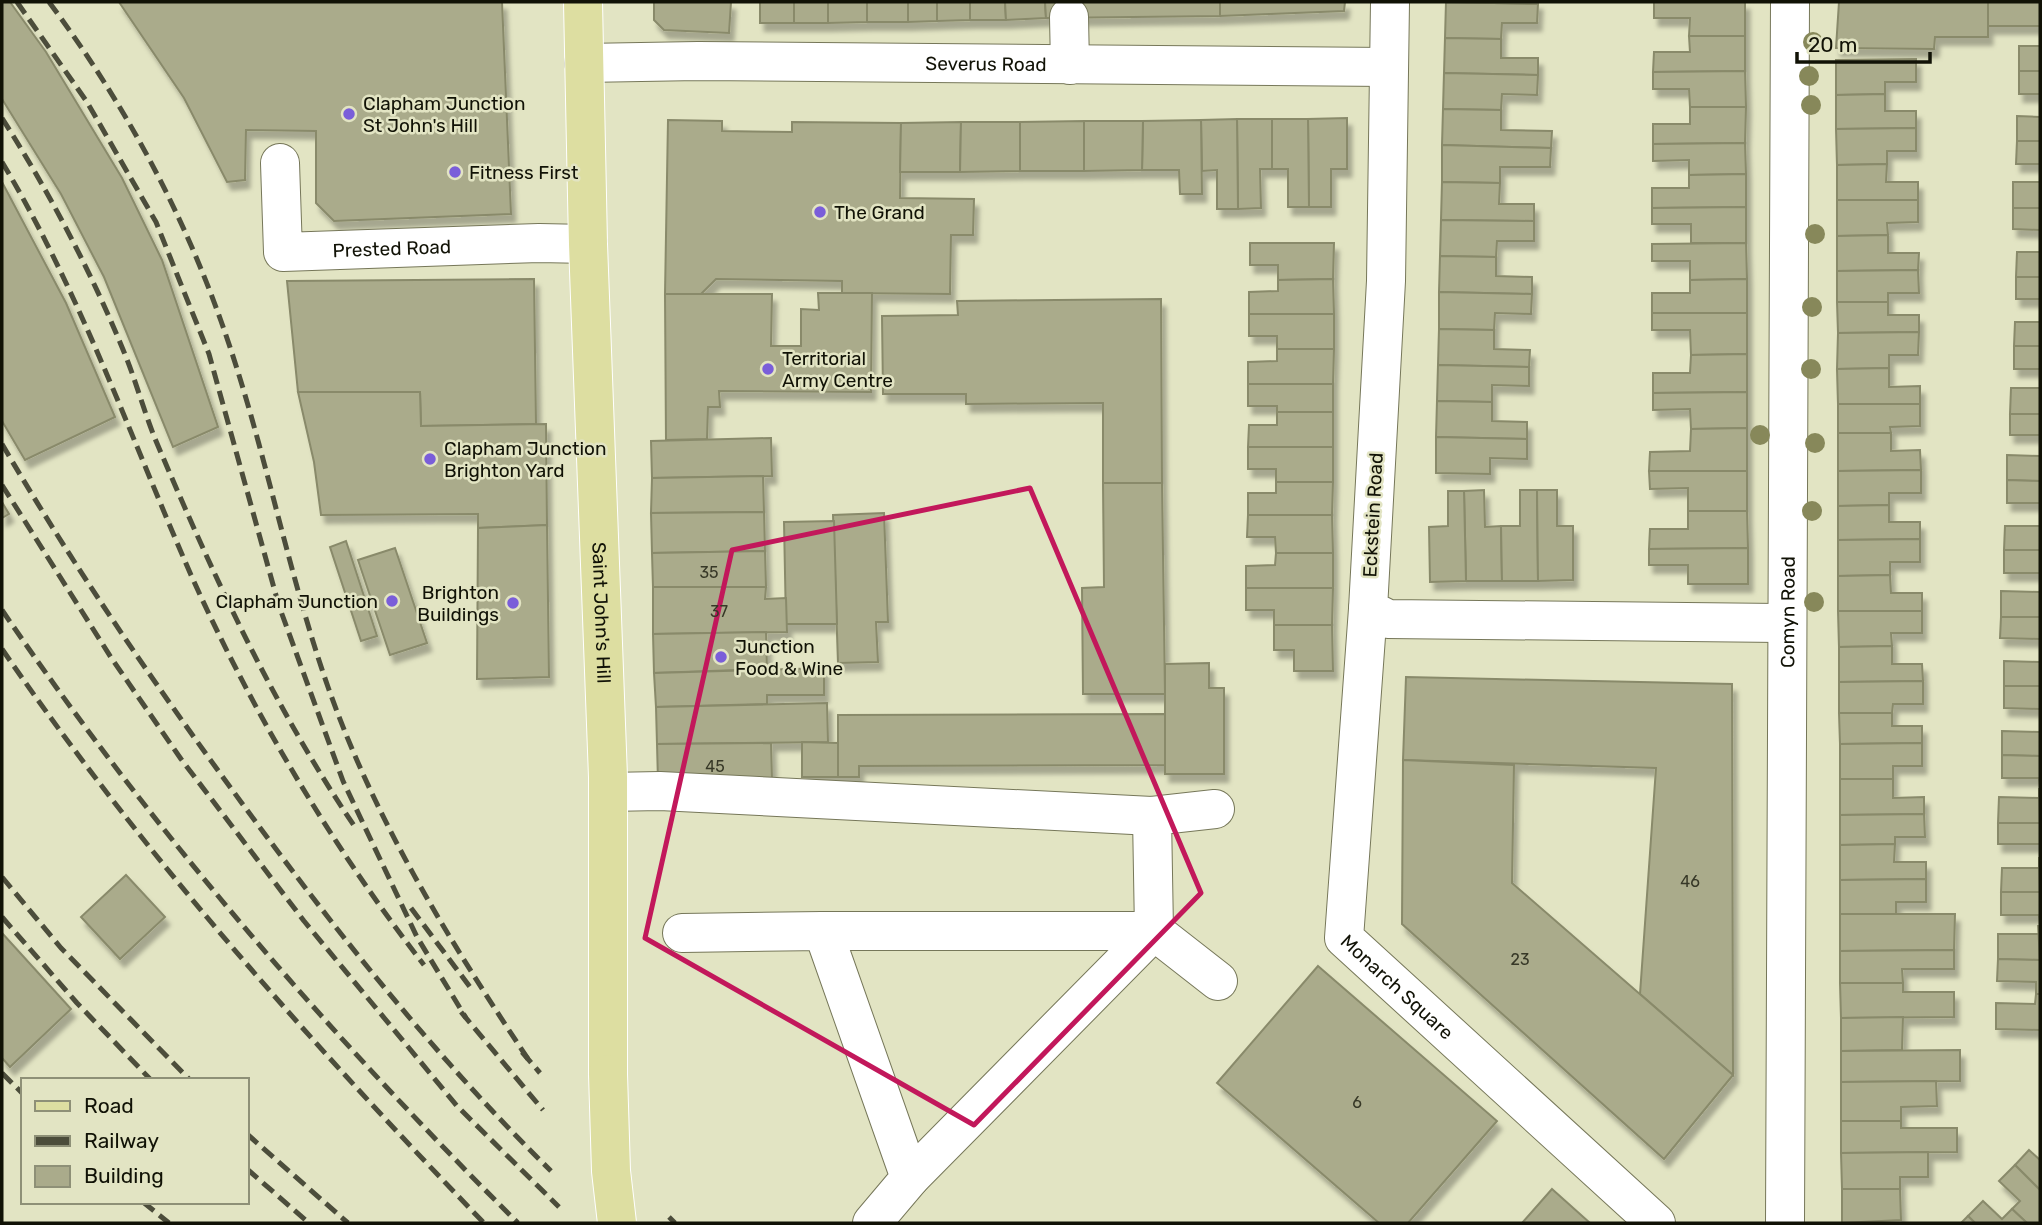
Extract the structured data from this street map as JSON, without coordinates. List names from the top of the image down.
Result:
{
  "streets": {
    "main road": ["Saint John's Hill"],
    "street": [
      "Severus Road",
      "Prested Road",
      "Eckstein Road",
      "Comyn Road",
      "Monarch Square"
    ]
  },
  "crossings": [
    ["Severus Road", "Eckstein Road"],
    ["Severus Road", "Saint John's Hill"],
    ["Prested Road", "Saint John's Hill"],
    ["Eckstein Road", "Monarch Square"]
  ],
  "places": [
    "Clapham Junction St John's Hill",
    "Fitness First",
    "The Grand",
    "Territorial Army Centre",
    "Clapham Junction Brighton Yard",
    "Clapham Junction",
    "Brighton Buildings",
    "Junction Food & Wine"
  ],
  "house_numbers": [
    "35",
    "37",
    "45",
    "46",
    "23",
    "6"
  ],
  "legend": ["Road", "Railway", "Building"],
  "scale_bar": "20 m"
}
